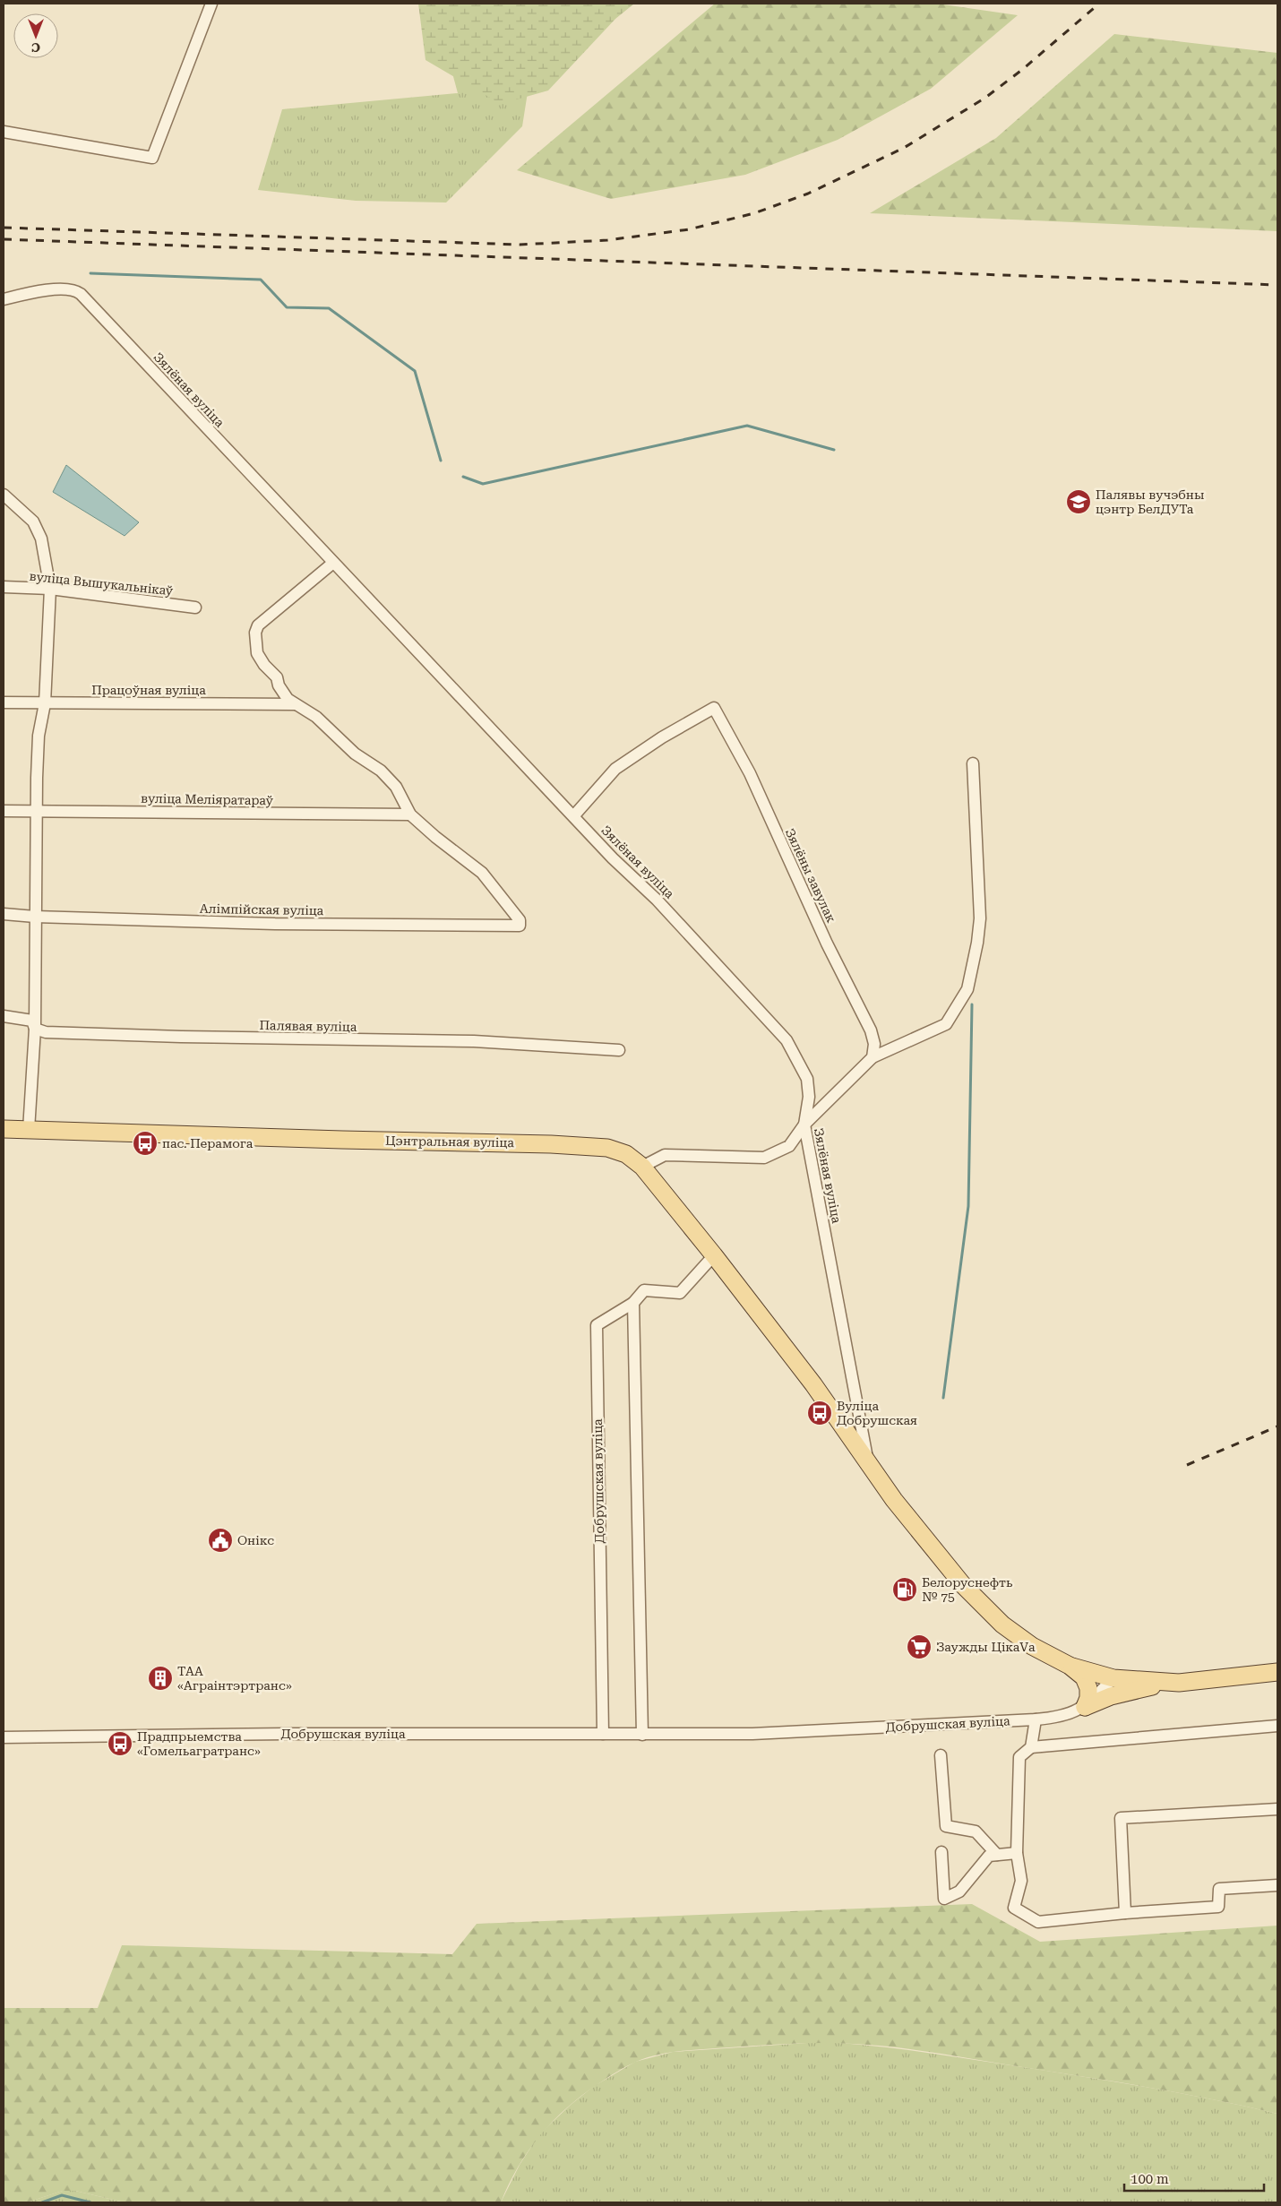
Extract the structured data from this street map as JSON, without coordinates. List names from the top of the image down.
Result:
{
  "streets": {
    "main road": ["Цэнтральная вуліца"],
    "street": [
      "Зялёная вуліца",
      "вуліца Вышукальнікаў",
      "Працоўная вуліца",
      "вуліца Меліяратараў",
      "Зялёны завулак",
      "Алімпійская вуліца",
      "Палявая вуліца",
      "Добрушская вуліца"
    ]
  },
  "crossings": [
    ["Зялёная вуліца", "Зялёны завулак"],
    ["Зялёная вуліца", "Цэнтральная вуліца"],
    ["вуліца Меліяратараў", "Алімпійская вуліца"]
  ],
  "places": {
    "school or university": ["Палявы вучэбны цэнтр БелДУТа"],
    "bus stop": ["пас. Перамога", "Вуліца Добрушская", "Прадпрыемства «Гомельагратранс»"],
    "public building": ["Онікс"],
    "fuel station": ["Белоруснефть № 75"],
    "supermarket": ["Заужды ЦікаVа"],
    "building": ["ТАА «Аграінтэртранс»"]
  },
  "scale_bar": "100 m",
  "north": "bottom"
}
